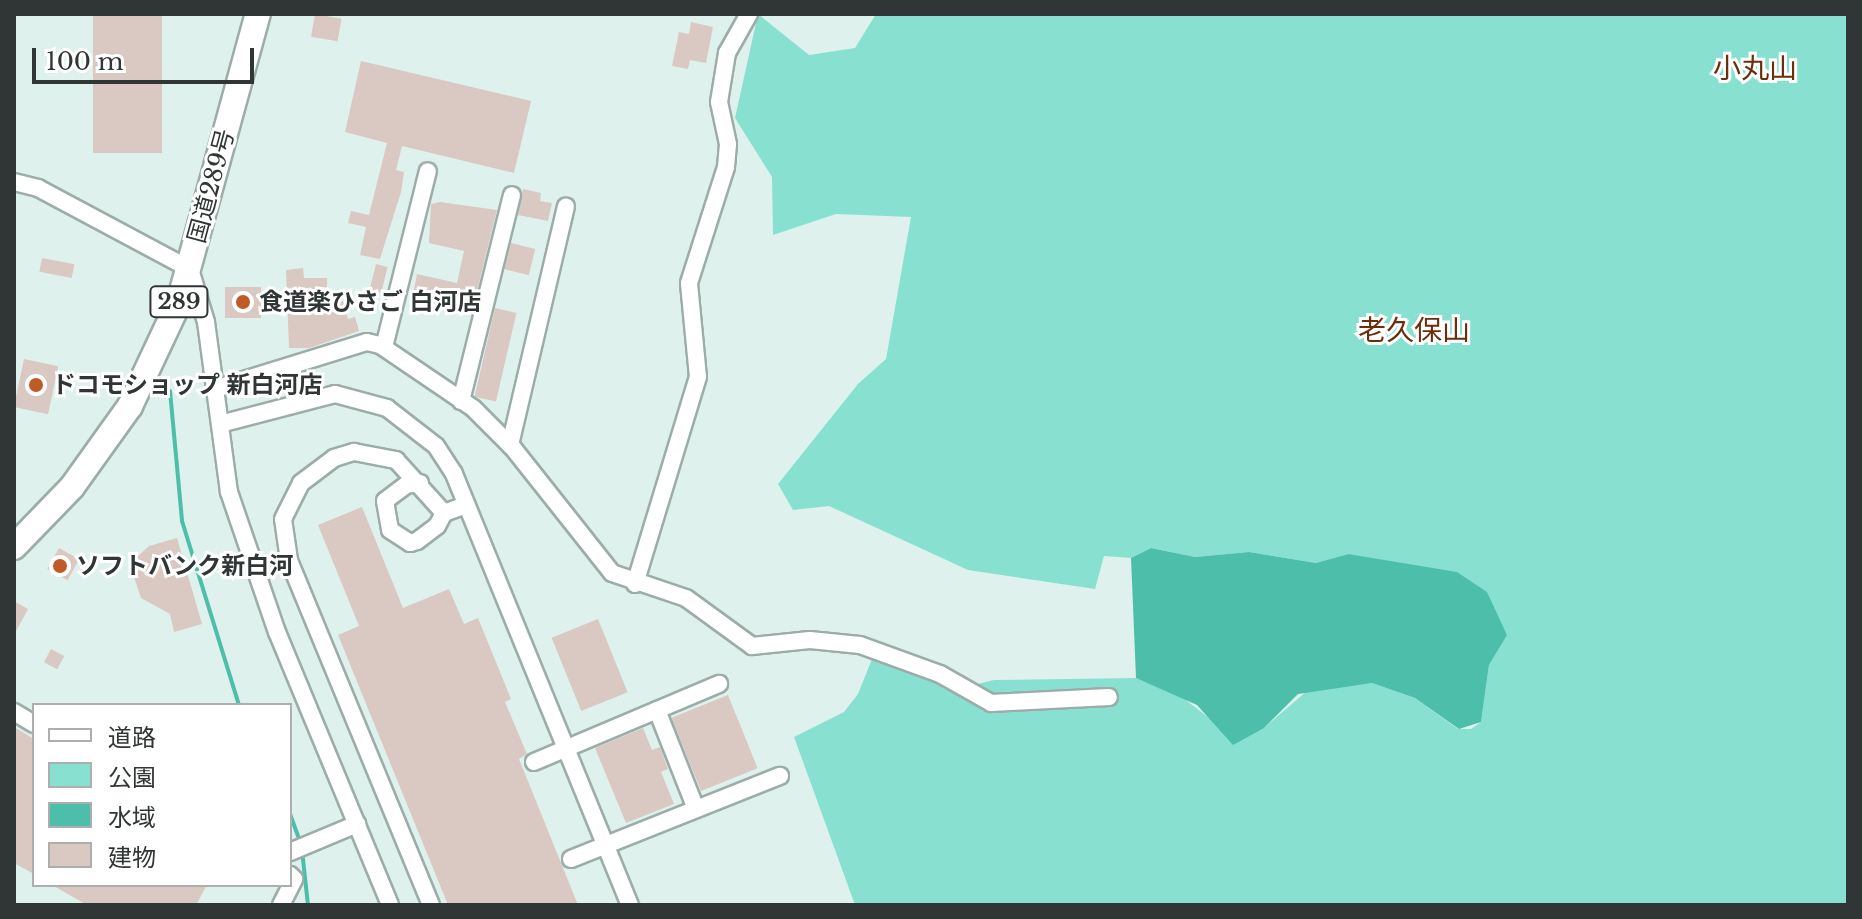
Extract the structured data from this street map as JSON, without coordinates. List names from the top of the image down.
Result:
{
  "streets": {
    "highway": ["国道289号", "289"]
  },
  "districts": ["小丸山", "老久保山"],
  "places": ["食道楽ひさご 白河店", "ドコモショップ 新白河店", "ソフトバンク新白河"],
  "legend": [
    "道路",
    "公園",
    "水域",
    "建物"
  ],
  "scale_bar": "100 m"
}
